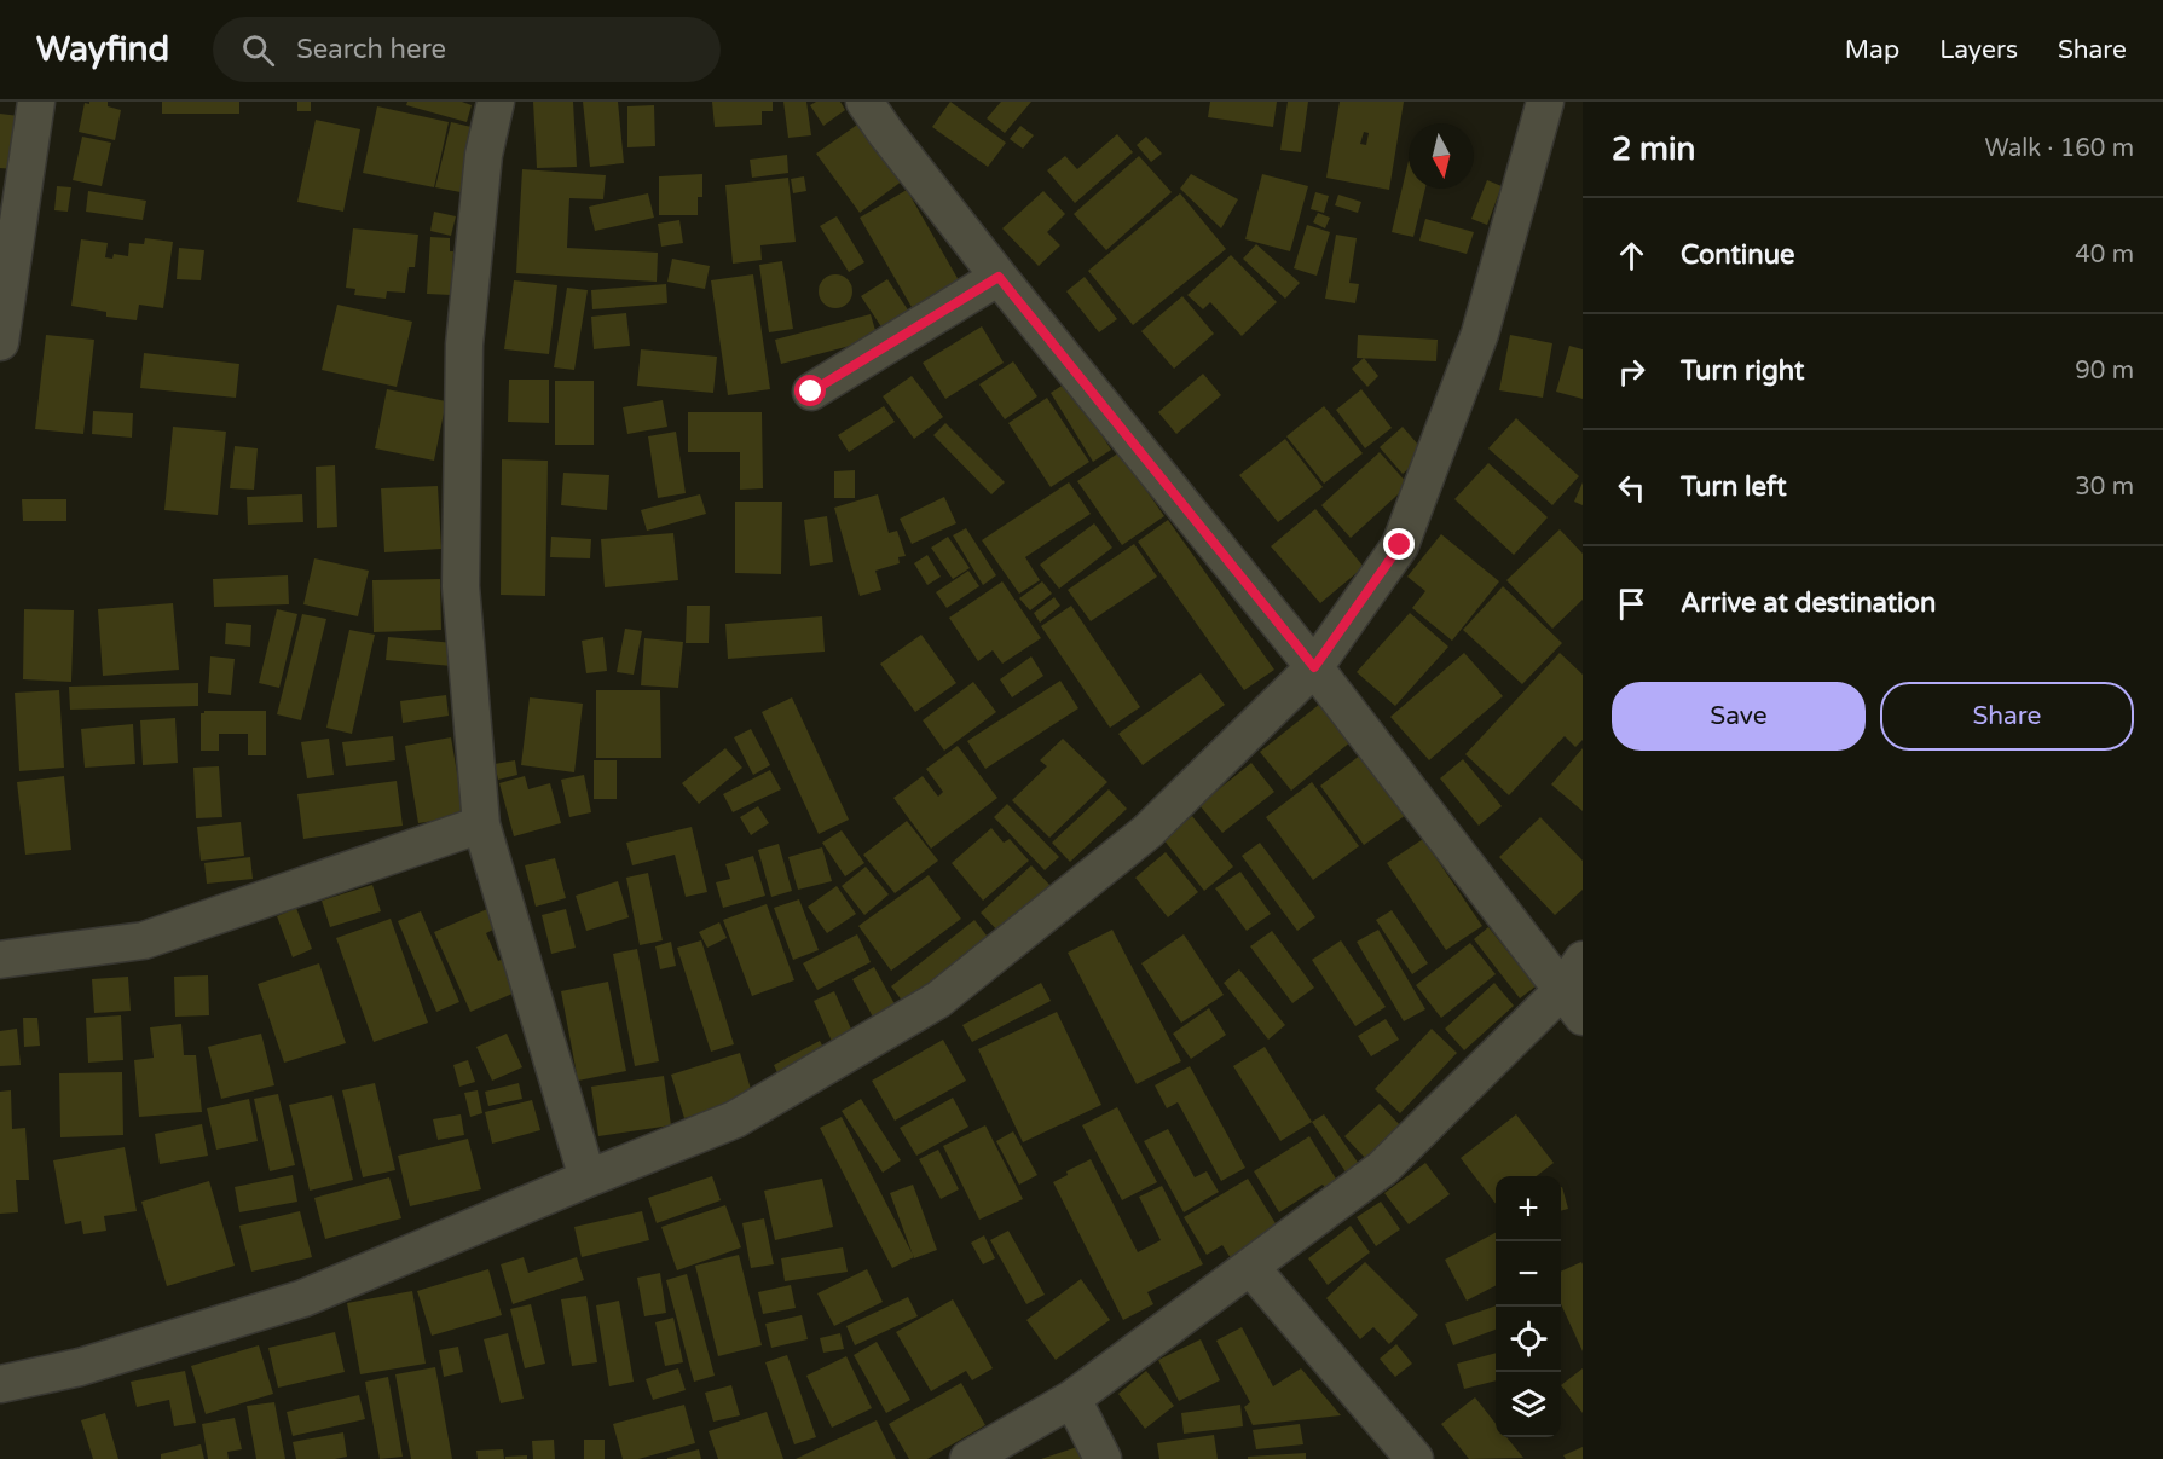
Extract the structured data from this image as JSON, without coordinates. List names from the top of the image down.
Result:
{
  "north": "bottom",
  "page": {
    "header": "Wayfind",
    "search": "Search here",
    "nav": ["Map", "Layers", "Share"],
    "heading": ["2 min", "Walk · 160 m"],
    "list": [
      ["Continue", "40 m"],
      ["Turn right", "90 m"],
      ["Turn left", "30 m"],
      "Arrive at destination"
    ],
    "buttons": ["Save", "Share"],
    "map_buttons": ["+", "−"]
  }
}
